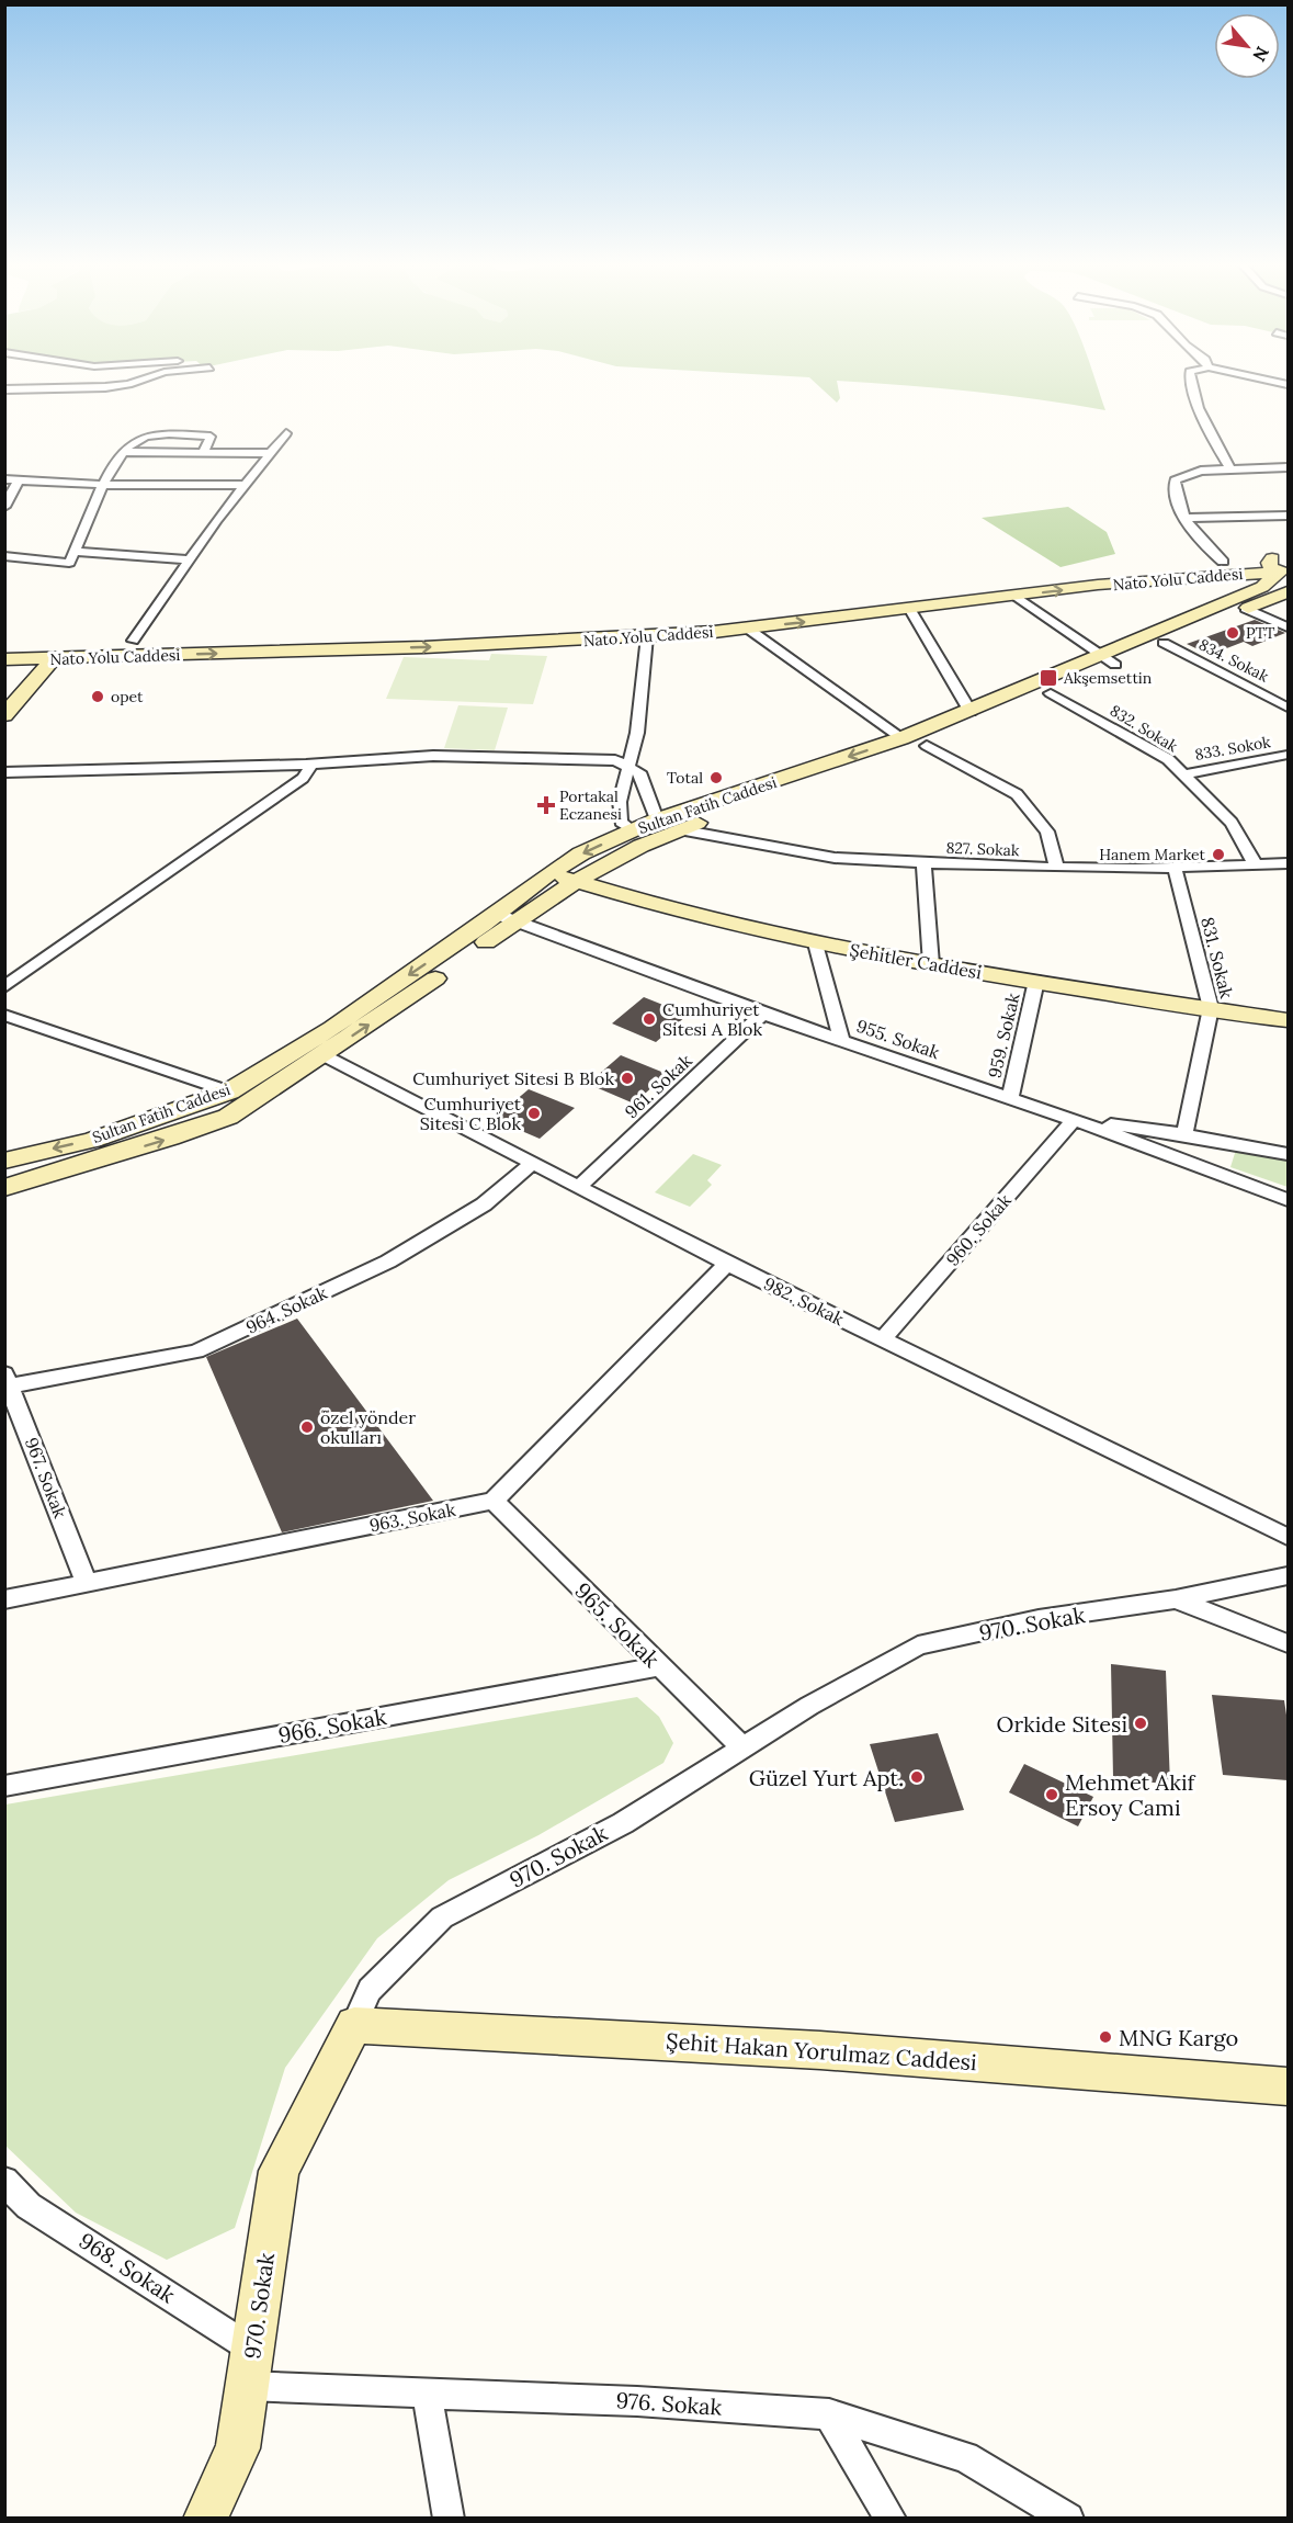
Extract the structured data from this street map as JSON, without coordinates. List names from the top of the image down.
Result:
{
  "streets": {
    "main road": [
      "Nato Yolu Caddesi",
      "Sultan Fatih Caddesi",
      "Şehitler Caddesi",
      "970. Sokak",
      "Şehit Hakan Yorulmaz Caddesi"
    ],
    "street": [
      "834. Sokak",
      "832. Sokak",
      "833. Sokok",
      "827. Sokak",
      "831. Sokak",
      "959. Sokak",
      "955. Sokak",
      "961. Sokak",
      "960. Sokak",
      "982. Sokak",
      "964. Sokak",
      "967. Sokak",
      "963. Sokak",
      "965. Sokak",
      "966. Sokak",
      "968. Sokak",
      "976. Sokak"
    ]
  },
  "crossings": [
    ["Nato Yolu Caddesi", "Sultan Fatih Caddesi"],
    ["834. Sokak", "Sultan Fatih Caddesi"],
    ["832. Sokak", "833. Sokok"],
    ["832. Sokak", "Sultan Fatih Caddesi"],
    ["832. Sokak", "827. Sokak"],
    ["Sultan Fatih Caddesi", "827. Sokak"],
    ["Sultan Fatih Caddesi", "Şehitler Caddesi"],
    ["Sultan Fatih Caddesi", "955. Sokak"],
    ["Sultan Fatih Caddesi", "982. Sokak"],
    ["827. Sokak", "831. Sokak"],
    ["831. Sokak", "Şehitler Caddesi"],
    ["Şehitler Caddesi", "959. Sokak"],
    ["959. Sokak", "955. Sokak"],
    ["955. Sokak", "961. Sokak"],
    ["955. Sokak", "960. Sokak"],
    ["961. Sokak", "982. Sokak"],
    ["960. Sokak", "982. Sokak"],
    ["982. Sokak", "964. Sokak"],
    ["964. Sokak", "967. Sokak"],
    ["967. Sokak", "963. Sokak"],
    ["963. Sokak", "965. Sokak"],
    ["970. Sokak", "965. Sokak"],
    ["970. Sokak", "Şehit Hakan Yorulmaz Caddesi"],
    ["970. Sokak", "968. Sokak"],
    ["970. Sokak", "976. Sokak"],
    ["965. Sokak", "966. Sokak"],
    ["968. Sokak", "976. Sokak"]
  ],
  "places": {
    "other": [
      "PTT",
      "opet",
      "Total",
      "Hanem Market",
      "Cumhuriyet Sitesi A Blok",
      "Cumhuriyet Sitesi B Blok",
      "Cumhuriyet Sitesi C Blok",
      "özel yönder okulları",
      "Orkide Sitesi",
      "Güzel Yurt Apt.",
      "Mehmet Akif Ersoy Cami",
      "MNG Kargo"
    ],
    "transit": ["Akşemsettin"],
    "health": ["Portakal Eczanesi"]
  },
  "north": "bottom right"
}
